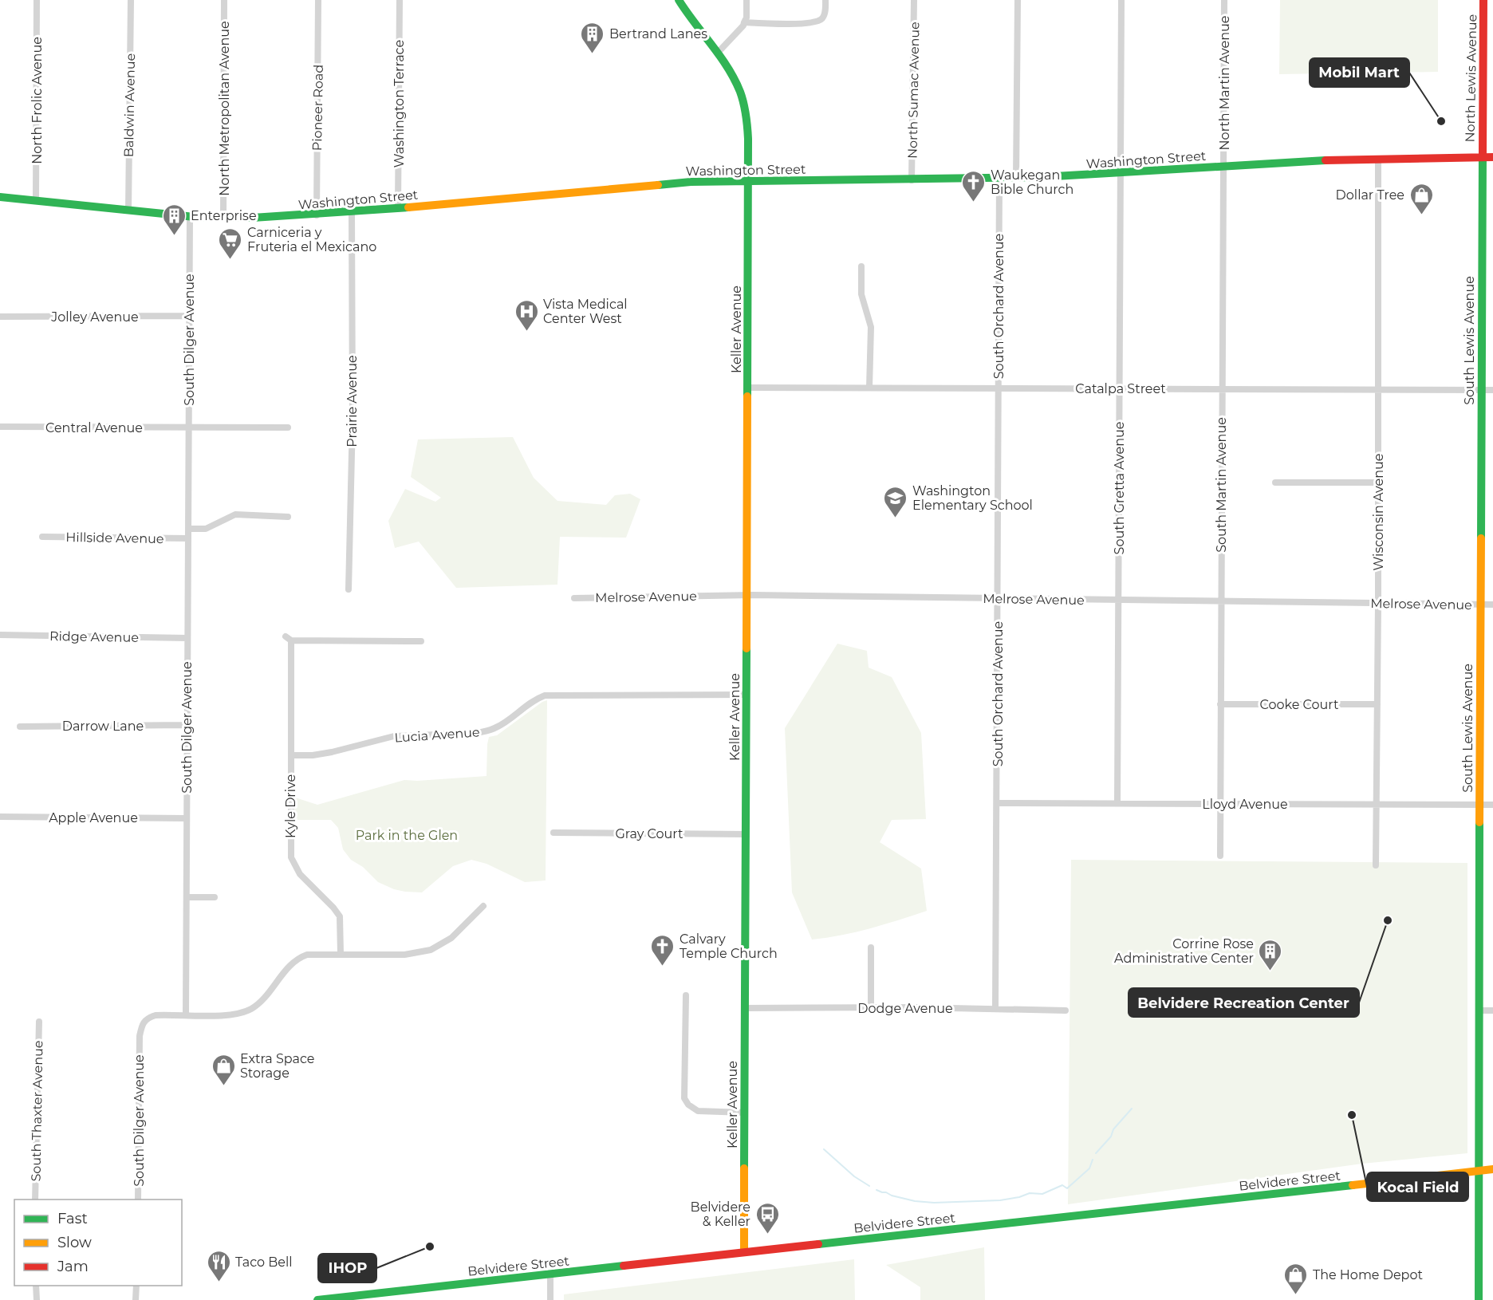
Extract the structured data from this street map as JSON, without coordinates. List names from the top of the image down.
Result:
{
  "streets": {
    "main road": [
      "North Lewis Avenue",
      "Washington Street",
      "Keller Avenue",
      "South Lewis Avenue",
      "Belvidere Street"
    ],
    "street": [
      "North Martin Avenue",
      "North Sumac Avenue",
      "North Frolic Avenue",
      "Washington Terrace",
      "Baldwin Avenue",
      "Pioneer Road",
      "North Metropolitan Avenue",
      "South Orchard Avenue",
      "Jolley Avenue",
      "South Dilger Avenue",
      "Catalpa Street",
      "Prairie Avenue",
      "Central Avenue",
      "South Martin Avenue",
      "South Gretta Avenue",
      "Wisconsin Avenue",
      "Hillside Avenue",
      "Melrose Avenue",
      "Ridge Avenue",
      "Cooke Court",
      "Darrow Lane",
      "Lucia Avenue",
      "Lloyd Avenue",
      "Kyle Drive",
      "Apple Avenue",
      "Gray Court",
      "Dodge Avenue",
      "South Thaxter Avenue"
    ]
  },
  "crossings": [
    ["North Lewis Avenue", "Washington Street"],
    ["North Lewis Avenue", "South Lewis Avenue"],
    ["North Martin Avenue", "Washington Street"],
    ["North Martin Avenue", "South Martin Avenue"],
    ["North Sumac Avenue", "Washington Street"],
    ["North Frolic Avenue", "Washington Street"],
    ["Washington Terrace", "Washington Street"],
    ["Baldwin Avenue", "Washington Street"],
    ["Pioneer Road", "Washington Street"],
    ["North Metropolitan Avenue", "Washington Street"],
    ["Washington Street", "South Orchard Avenue"],
    ["Washington Street", "Keller Avenue"],
    ["Washington Street", "South Dilger Avenue"],
    ["Washington Street", "South Lewis Avenue"],
    ["Washington Street", "Prairie Avenue"],
    ["Washington Street", "South Martin Avenue"],
    ["Washington Street", "South Gretta Avenue"],
    ["Washington Street", "Wisconsin Avenue"],
    ["South Orchard Avenue", "Catalpa Street"],
    ["South Orchard Avenue", "Melrose Avenue"],
    ["South Orchard Avenue", "Lloyd Avenue"],
    ["South Orchard Avenue", "Dodge Avenue"],
    ["Jolley Avenue", "South Dilger Avenue"],
    ["Keller Avenue", "Catalpa Street"],
    ["Keller Avenue", "Melrose Avenue"],
    ["Keller Avenue", "Lucia Avenue"],
    ["Keller Avenue", "Gray Court"],
    ["Keller Avenue", "Dodge Avenue"],
    ["Keller Avenue", "Belvidere Street"],
    ["South Dilger Avenue", "Central Avenue"],
    ["South Dilger Avenue", "Hillside Avenue"],
    ["South Dilger Avenue", "Ridge Avenue"],
    ["South Dilger Avenue", "Darrow Lane"],
    ["South Dilger Avenue", "Apple Avenue"],
    ["South Lewis Avenue", "Catalpa Street"],
    ["South Lewis Avenue", "Melrose Avenue"],
    ["South Lewis Avenue", "Lloyd Avenue"],
    ["South Lewis Avenue", "Belvidere Street"],
    ["Catalpa Street", "South Martin Avenue"],
    ["Catalpa Street", "South Gretta Avenue"],
    ["Catalpa Street", "Wisconsin Avenue"],
    ["South Martin Avenue", "Melrose Avenue"],
    ["South Martin Avenue", "Cooke Court"],
    ["South Martin Avenue", "Lloyd Avenue"],
    ["South Gretta Avenue", "Melrose Avenue"],
    ["South Gretta Avenue", "Lloyd Avenue"],
    ["Wisconsin Avenue", "Melrose Avenue"],
    ["Wisconsin Avenue", "Cooke Court"],
    ["Wisconsin Avenue", "Lloyd Avenue"],
    ["Lucia Avenue", "Kyle Drive"]
  ],
  "parks": ["Park in the Glen"],
  "places": {
    "building": ["Bertrand Lanes", "Enterprise", "Corrine Rose Administrative Center"],
    "other": [
      "Mobil Mart",
      "Belvidere Recreation Center",
      "Kocal Field",
      "IHOP"
    ],
    "church": ["Waukegan Bible Church", "Calvary Temple Church"],
    "shop": ["Dollar Tree", "Extra Space Storage", "The Home Depot"],
    "supermarket": ["Carniceria y Fruteria el Mexicano"],
    "hospital": ["Vista Medical Center West"],
    "school or university": ["Washington Elementary School"],
    "bus stop": ["Belvidere & Keller"],
    "restaurant": ["Taco Bell"]
  },
  "legend": ["Fast", "Slow", "Jam"]
}
